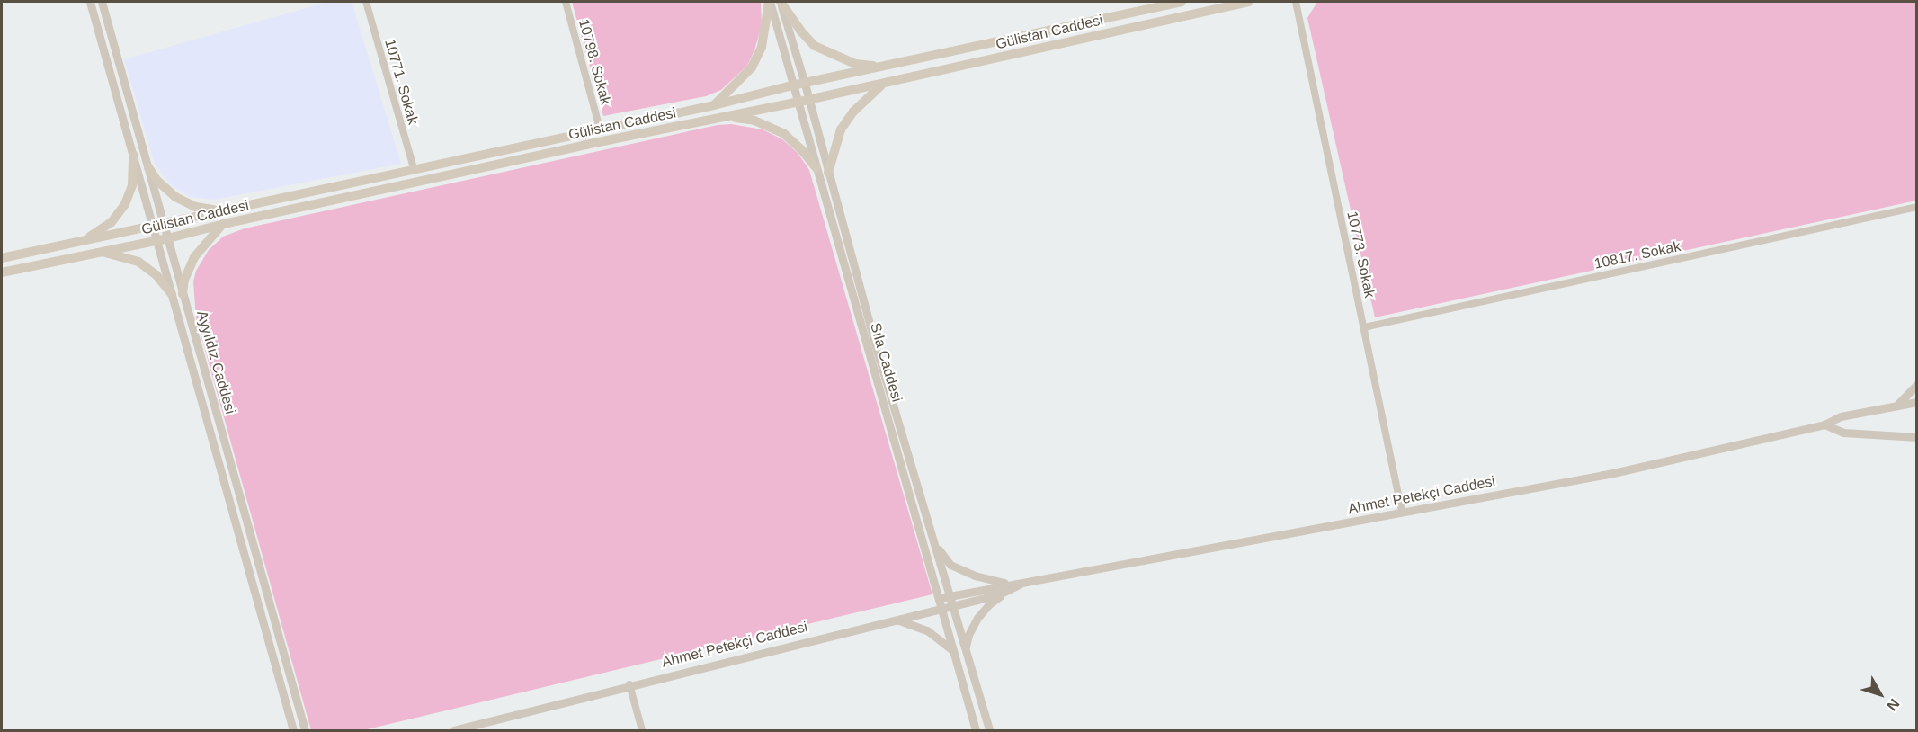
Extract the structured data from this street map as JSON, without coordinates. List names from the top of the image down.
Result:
{
  "streets": {
    "main road": ["Gülistan Caddesi"],
    "street": [
      "10798. Sokak",
      "10771. Sokak",
      "10773. Sokak",
      "10817. Sokak",
      "Ayyıldız Caddesi",
      "Sıla Caddesi",
      "Ahmet Petekçi Caddesi"
    ]
  },
  "crossings": [
    ["Gülistan Caddesi", "10798. Sokak"],
    ["Gülistan Caddesi", "10771. Sokak"],
    ["Gülistan Caddesi", "Ayyıldız Caddesi"],
    ["Gülistan Caddesi", "Sıla Caddesi"],
    ["10773. Sokak", "10817. Sokak"],
    ["10773. Sokak", "Ahmet Petekçi Caddesi"],
    ["Sıla Caddesi", "Ahmet Petekçi Caddesi"]
  ],
  "north": "bottom right"
}
